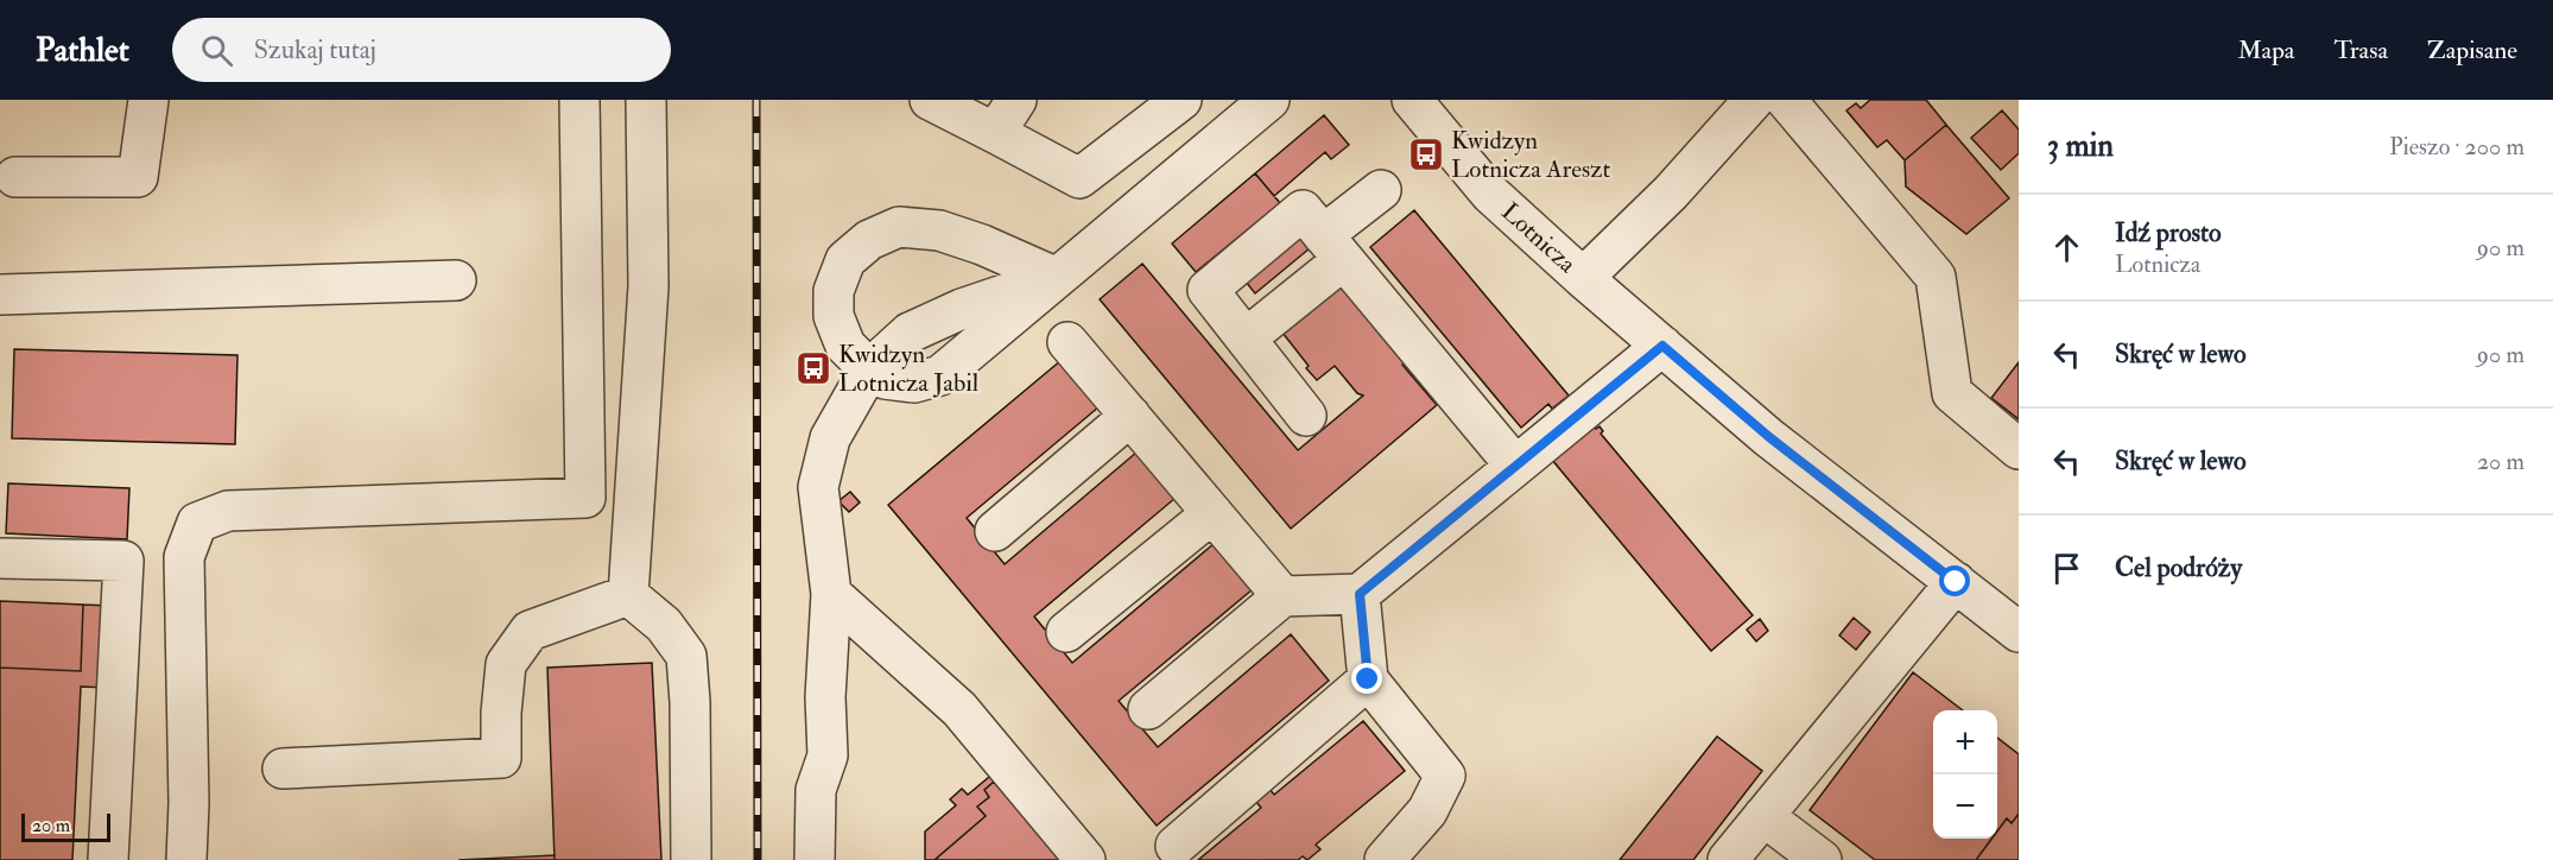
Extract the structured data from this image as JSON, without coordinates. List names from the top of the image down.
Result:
{
  "streets": {
    "street": ["Lotnicza"]
  },
  "places": {
    "bus stop": ["Kwidzyn Lotnicza Areszt", "Kwidzyn Lotnicza Jabil"]
  },
  "scale_bar": "20 m",
  "page": {
    "header": "Pathlet",
    "search": "Szukaj tutaj",
    "nav": ["Mapa", "Trasa", "Zapisane"],
    "heading": ["3 min", "Pieszo · 200 m"],
    "list": [
      ["Idź prosto", "Lotnicza", "90 m"],
      ["Skręć w lewo", "90 m"],
      ["Skręć w lewo", "20 m"],
      "Cel podróży"
    ],
    "map_buttons": ["+", "−"],
    "scale": "20 m"
  }
}
